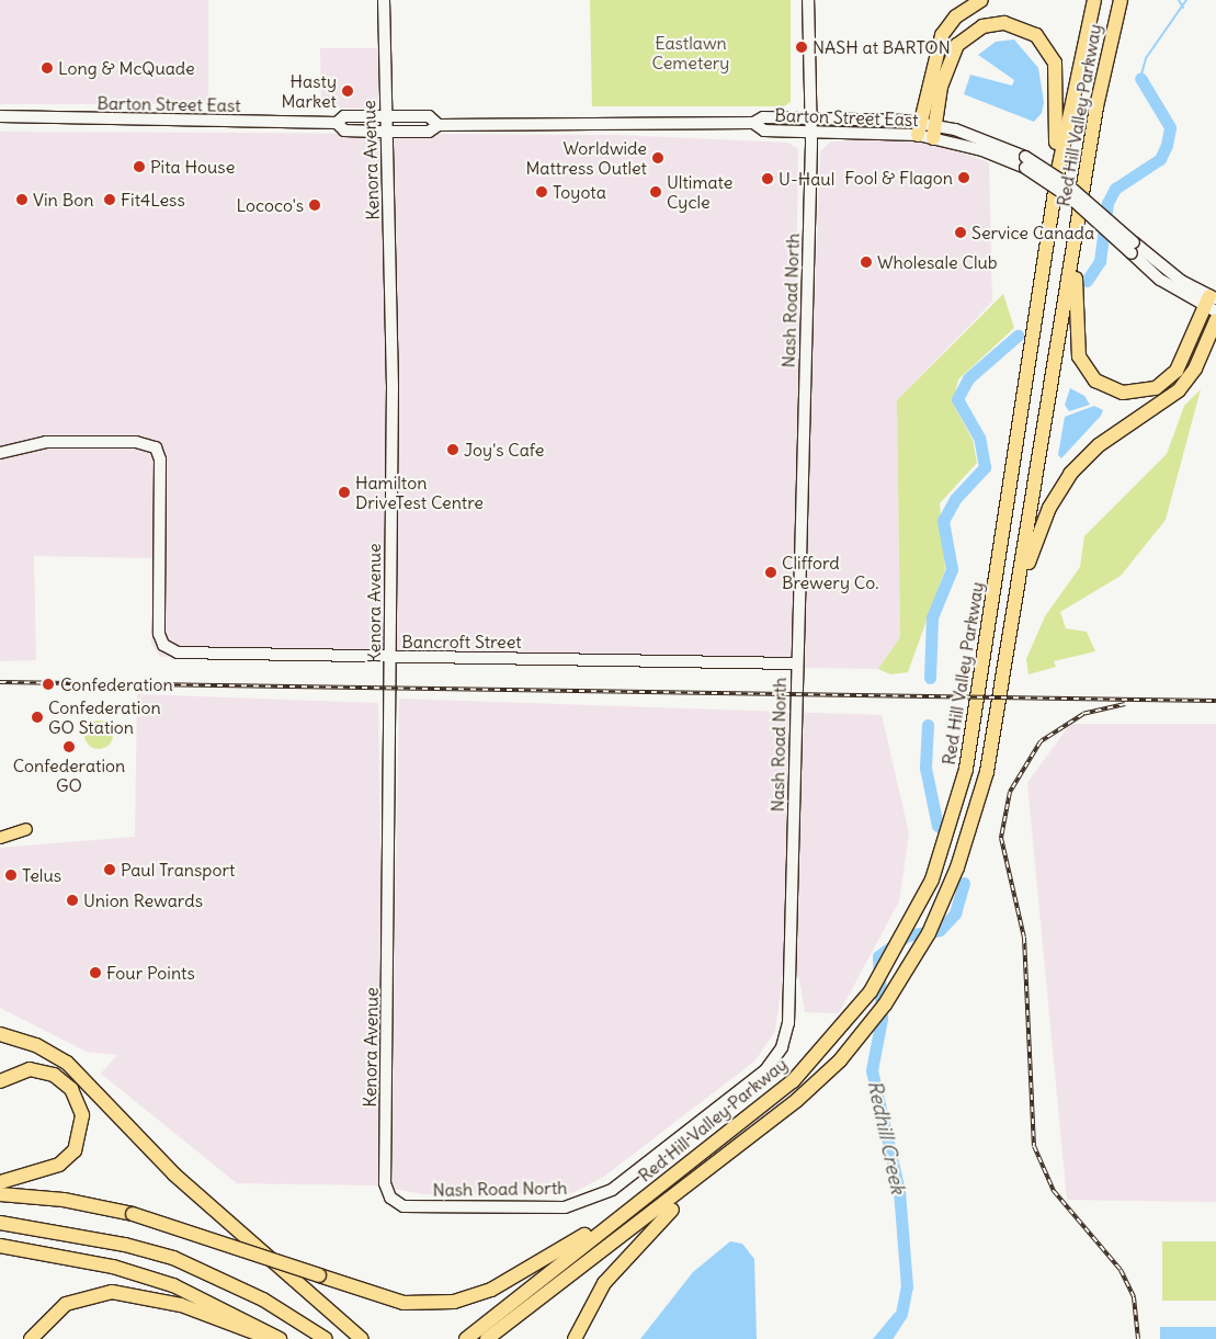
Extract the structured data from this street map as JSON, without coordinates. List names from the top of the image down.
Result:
{
  "streets": {
    "highway": ["Red Hill Valley Parkway"],
    "street": [
      "Barton Street East",
      "Kenora Avenue",
      "Nash Road North",
      "Bancroft Street"
    ]
  },
  "crossings": [
    ["Barton Street East", "Kenora Avenue"],
    ["Barton Street East", "Nash Road North"],
    ["Kenora Avenue", "Nash Road North"],
    ["Kenora Avenue", "Bancroft Street"],
    ["Nash Road North", "Bancroft Street"]
  ],
  "water": ["Redhill Creek"],
  "parks": ["Eastlawn Cemetery"],
  "places": [
    "NASH at BARTON",
    "Long & McQuade",
    "Hasty Market",
    "Worldwide Mattress Outlet",
    "Pita House",
    "Fool & Flagon",
    "U-Haul",
    "Toyota",
    "Ultimate Cycle",
    "Vin Bon",
    "Fit4Less",
    "Lococo's",
    "Service Canada",
    "Wholesale Club",
    "Joy's Cafe",
    "Hamilton DriveTest Centre",
    "Clifford Brewery Co.",
    "Confederation",
    "Confederation GO Station",
    "Confederation GO",
    "Paul Transport",
    "Telus",
    "Union Rewards",
    "Four Points"
  ]
}
